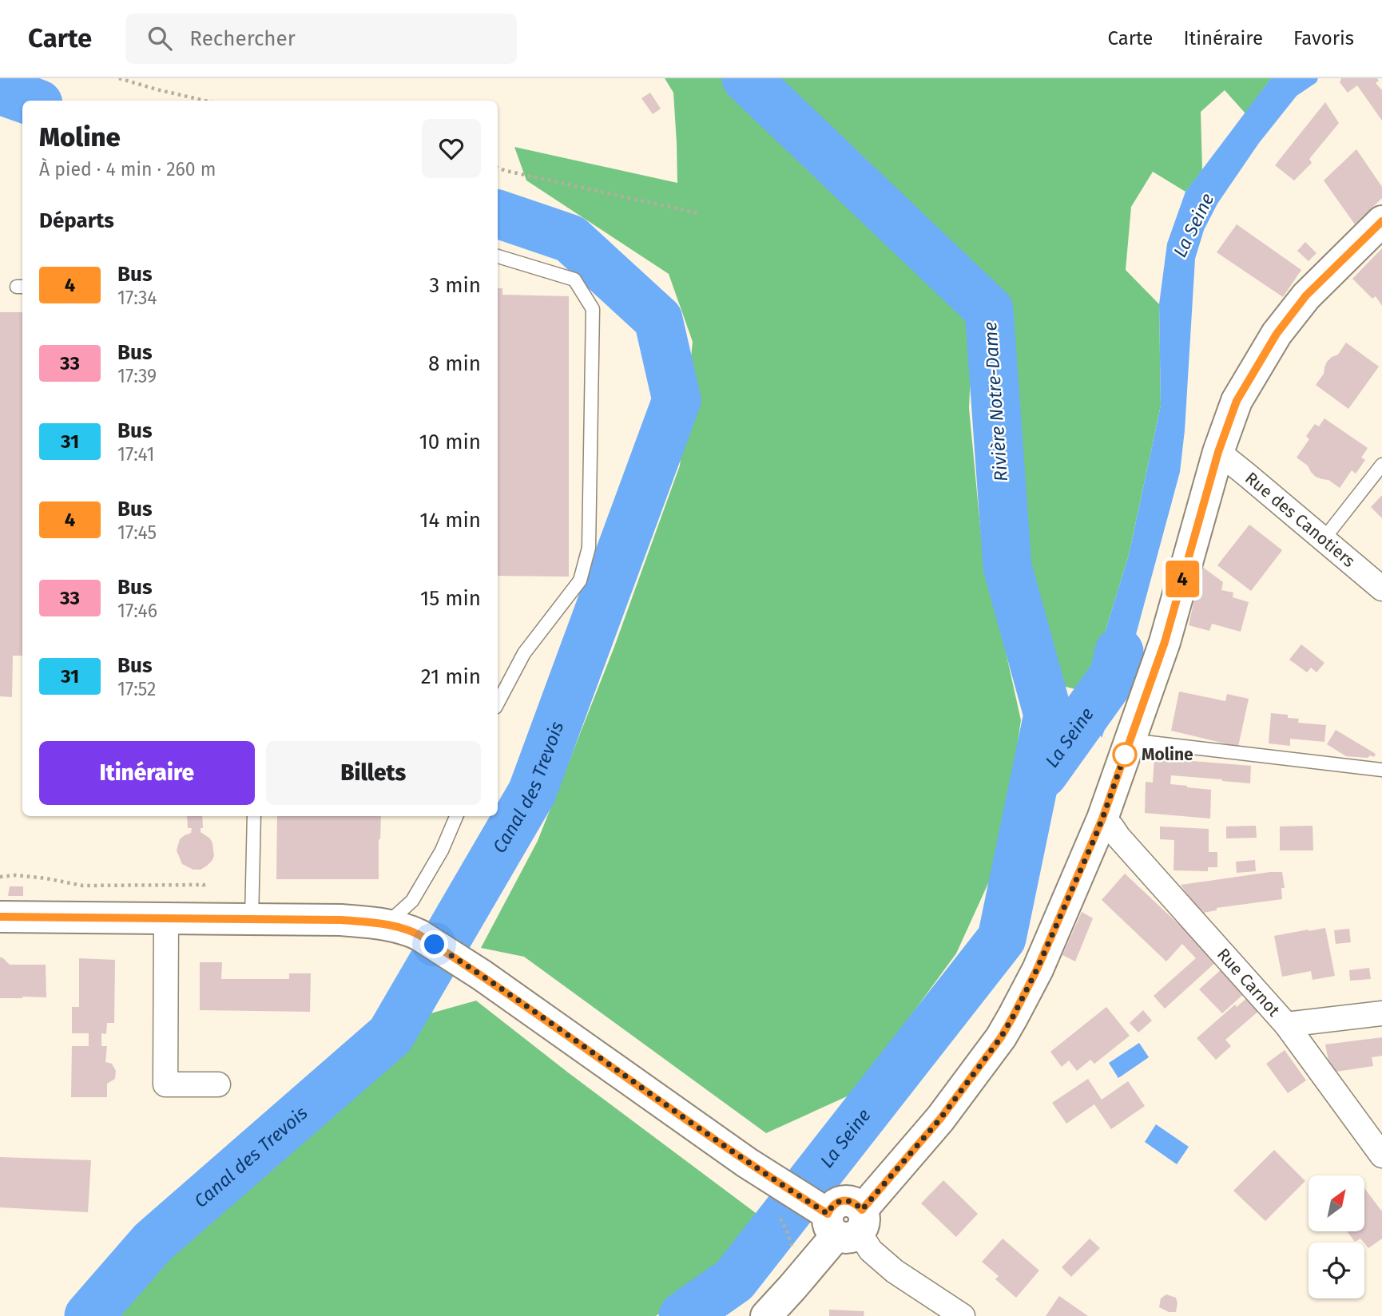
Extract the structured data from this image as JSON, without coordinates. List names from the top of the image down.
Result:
{
  "streets": {
    "street": ["Rue des Canotiers", "Rue Carnot"]
  },
  "water": ["La Seine", "Rivière Notre-Dame", "Canal des Trevois"],
  "places": ["Moline"],
  "lines": ["bus line 4"],
  "north": "top right",
  "page": {
    "header": "Carte",
    "search": "Rechercher",
    "nav": ["Carte", "Itinéraire", "Favoris"],
    "on_map": "4",
    "heading": [
      ["Moline", "À pied · 4 min · 260 m"],
      "Départs"
    ],
    "list": [
      {
        "mark": "4",
        "name": "Bus",
        "note": "17:34",
        "value": "3 min"
      },
      {
        "mark": "33",
        "name": "Bus",
        "note": "17:39",
        "value": "8 min"
      },
      {
        "mark": "31",
        "name": "Bus",
        "note": "17:41",
        "value": "10 min"
      },
      {
        "mark": "4",
        "name": "Bus",
        "note": "17:45",
        "value": "14 min"
      },
      {
        "mark": "33",
        "name": "Bus",
        "note": "17:46",
        "value": "15 min"
      },
      {
        "mark": "31",
        "name": "Bus",
        "note": "17:52",
        "value": "21 min"
      }
    ],
    "buttons": ["Itinéraire", "Billets"]
  }
}
